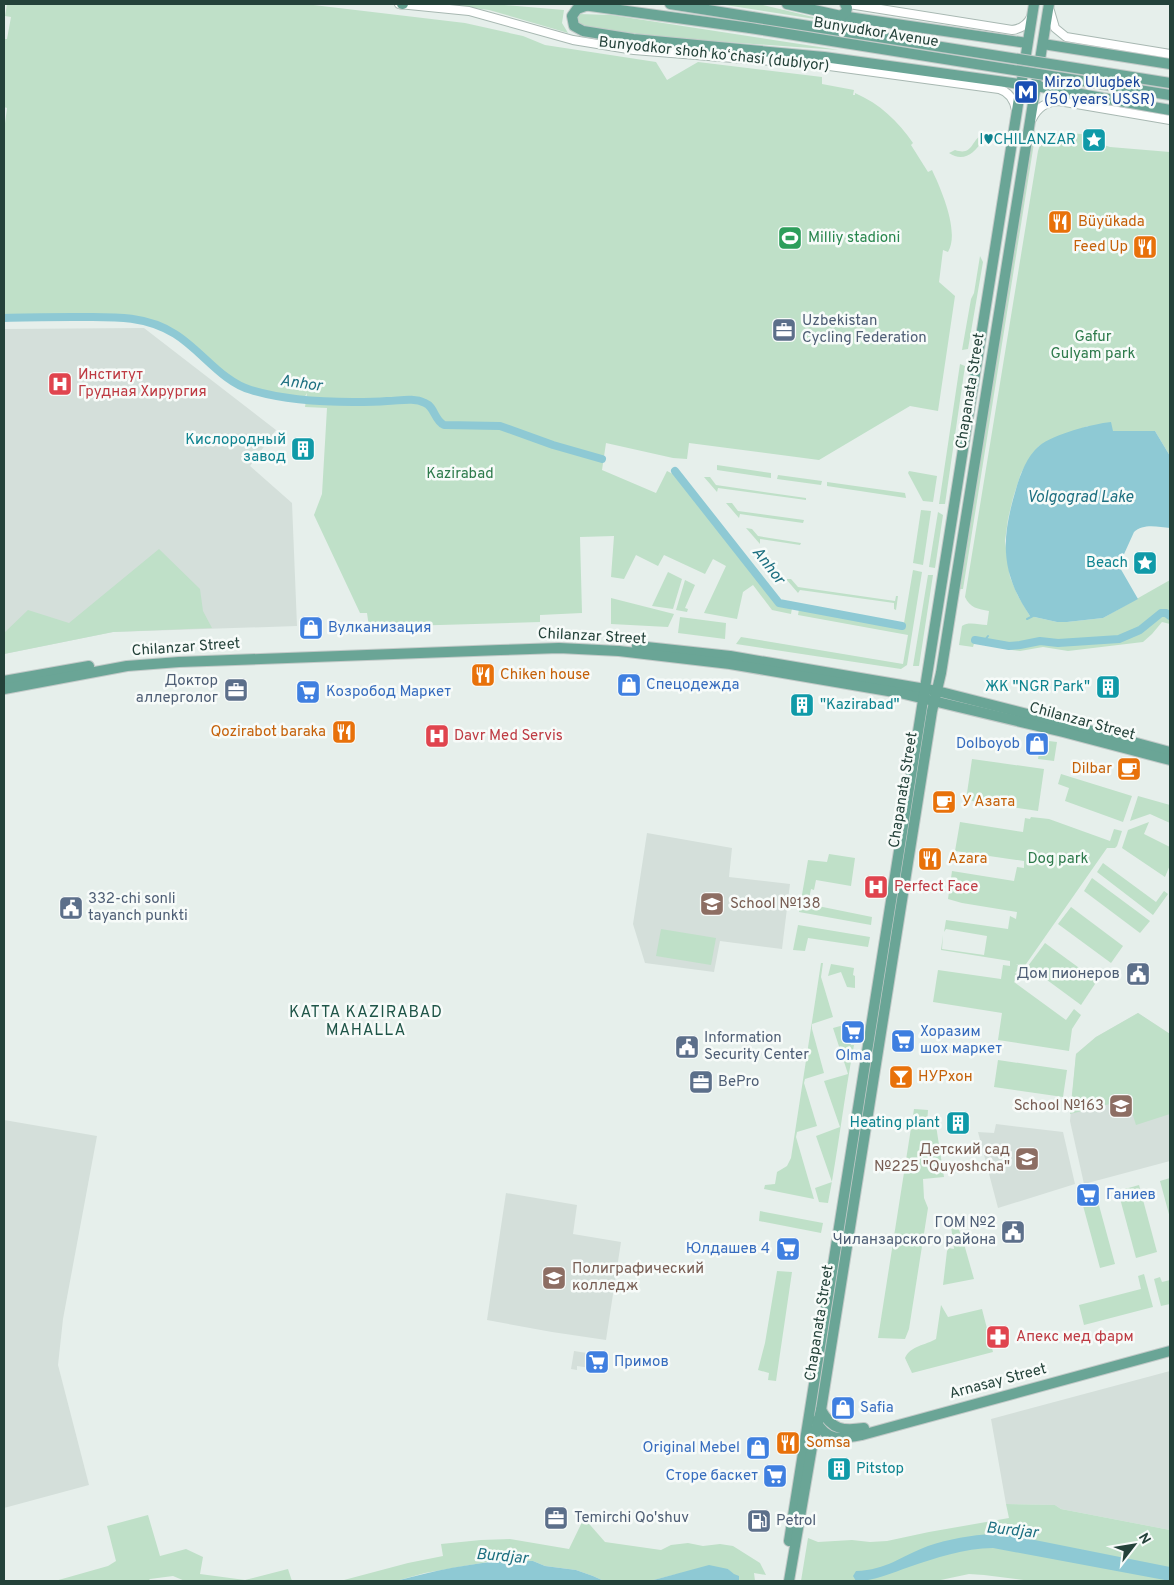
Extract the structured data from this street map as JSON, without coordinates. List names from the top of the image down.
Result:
{
  "streets": {
    "main road": [
      "Bunyudkor Avenue",
      "Chapanata Street",
      "Chilanzar Street",
      "Arnasay Street"
    ],
    "street": ["Bunyodkor shoh koʻchasi (dublyor)"]
  },
  "crossings": [
    ["Bunyodkor shoh koʻchasi (dublyor)", "Chapanata Street"],
    ["Chapanata Street", "Chilanzar Street"],
    ["Chapanata Street", "Arnasay Street"]
  ],
  "districts": ["KATTA KAZIRABAD MAHALLA"],
  "water": ["Anhor", "Volgograd Lake", "Burdjar"],
  "parks": ["Gafur Gulyam park", "Kazirabad", "Dog park"],
  "places": {
    "metro station": ["Mirzo Ulugbek (50 years USSR)"],
    "place": ["I♥CHILANZAR", "Beach"],
    "restaurant": [
      "Büyükada",
      "Feed Up",
      "Chiken house",
      "Qozirabot baraka",
      "Azara",
      "Somsa"
    ],
    "sports": ["Milliy stadioni"],
    "office": [
      "Uzbekistan Cycling Federation",
      "Доктор аллерголог",
      "BePro",
      "Temirchi Qo'shuv"
    ],
    "hospital": ["Институт Грудная Хирургия", "Davr Med Servis", "Perfect Face"],
    "building": [
      "Кислородный завод",
      "ЖК \"NGR Park\"",
      "\"Kazirabad\"",
      "Heating plant",
      "Pitstop"
    ],
    "shop": [
      "Вулканизация",
      "Спецодежда",
      "Dolboyob",
      "Safia",
      "Original Mebel"
    ],
    "supermarket": [
      "Козробод Маркет",
      "Olma",
      "Хоразим шох маркет",
      "Ганиев",
      "Юлдашев 4",
      "Примов",
      "Сторе баскет"
    ],
    "cafe": ["Dilbar", "У Азата"],
    "school or university": [
      "School №138",
      "School №163",
      "Детский сад №225 \"Quyoshcha\"",
      "Полиграфический колледж"
    ],
    "public building": [
      "332-chi sonli tayanch punkti",
      "Дом пионеров",
      "Information Security Center",
      "ГОМ №2 Чиланзарского района"
    ],
    "bar": ["НУРхон"],
    "pharmacy": ["Апекс мед фарм"],
    "fuel station": ["Petrol"]
  },
  "north": "top right"
}
